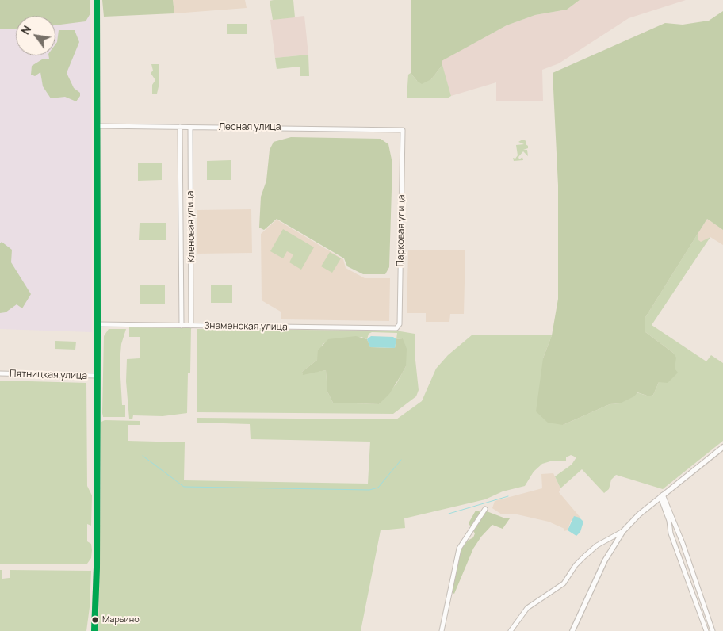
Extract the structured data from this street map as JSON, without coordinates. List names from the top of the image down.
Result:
{
  "streets": {
    "street": [
      "Лесная улица",
      "Кленовая улица",
      "Парковая улица",
      "Знаменская улица",
      "Пятницкая улица"
    ]
  },
  "crossings": [
    ["Лесная улица", "Кленовая улица"],
    ["Лесная улица", "Парковая улица"],
    ["Кленовая улица", "Знаменская улица"],
    ["Парковая улица", "Знаменская улица"]
  ],
  "places": ["Марьино"],
  "north": "top left"
}
